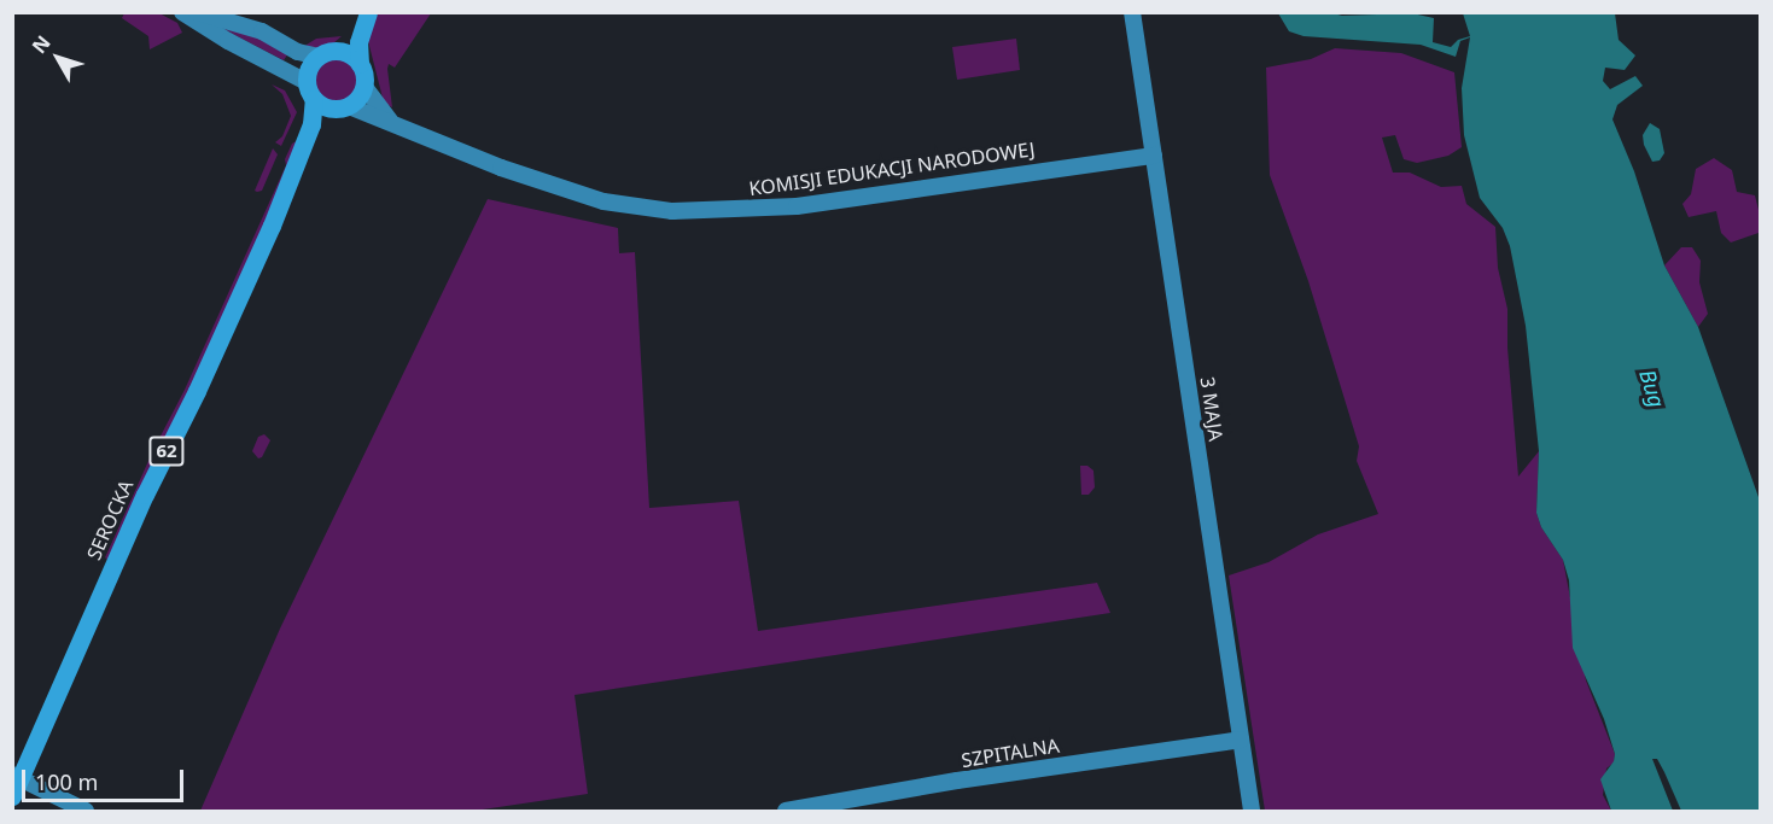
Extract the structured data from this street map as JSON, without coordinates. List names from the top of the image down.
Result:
{
  "streets": {
    "main road": ["62", "SEROCKA"],
    "street": ["KOMISJI EDUKACJI NARODOWEJ", "3 MAJA", "SZPITALNA"]
  },
  "crossings": [
    ["KOMISJI EDUKACJI NARODOWEJ", "3 MAJA"],
    ["KOMISJI EDUKACJI NARODOWEJ", "62"],
    ["KOMISJI EDUKACJI NARODOWEJ", "SEROCKA"],
    ["3 MAJA", "SZPITALNA"],
    ["62", "SEROCKA"]
  ],
  "water": ["Bug"],
  "scale_bar": "100 m",
  "north": "top left"
}
